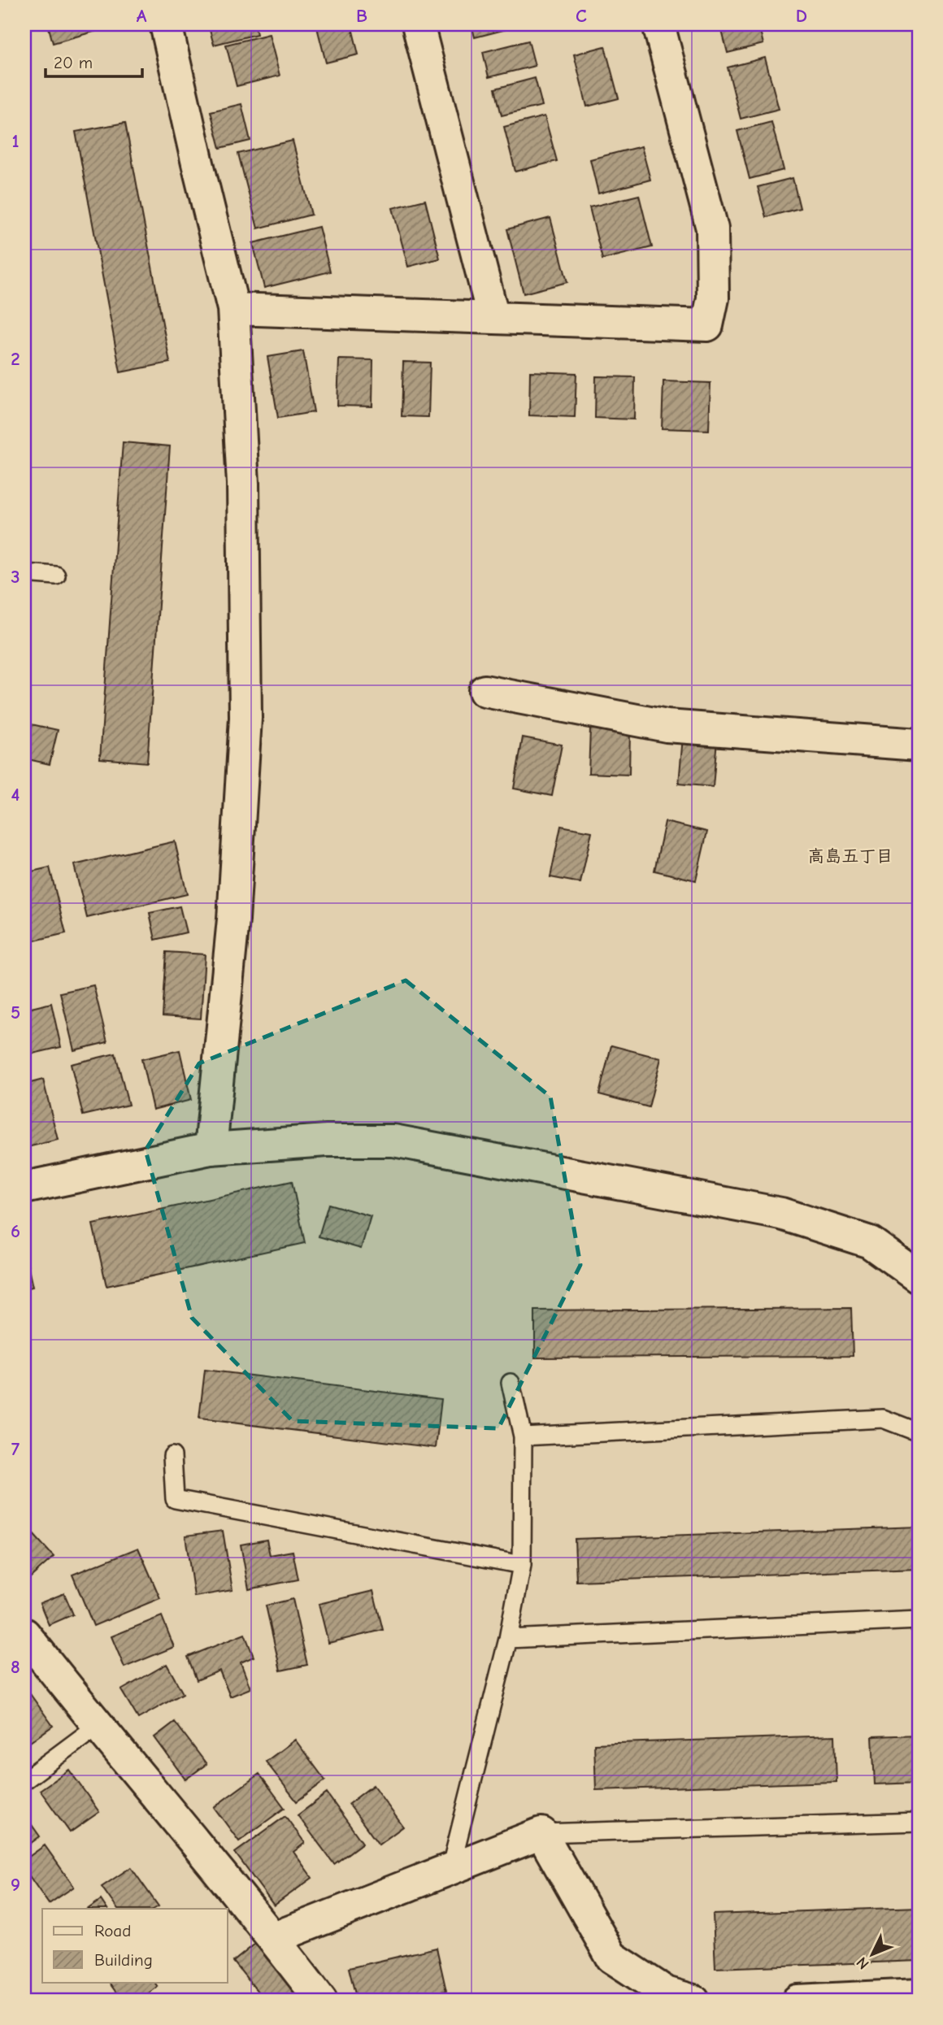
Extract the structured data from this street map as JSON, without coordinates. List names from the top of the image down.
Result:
{
  "districts": ["高島五丁目"],
  "legend": ["Road", "Building"],
  "scale_bar": "20 m",
  "north": "bottom left",
  "grid": {
    "columns": [
      "A",
      "B",
      "C",
      "D"
    ],
    "rows": [
      "1",
      "2",
      "3",
      "4",
      "5",
      "6",
      "7",
      "8",
      "9"
    ]
  }
}
